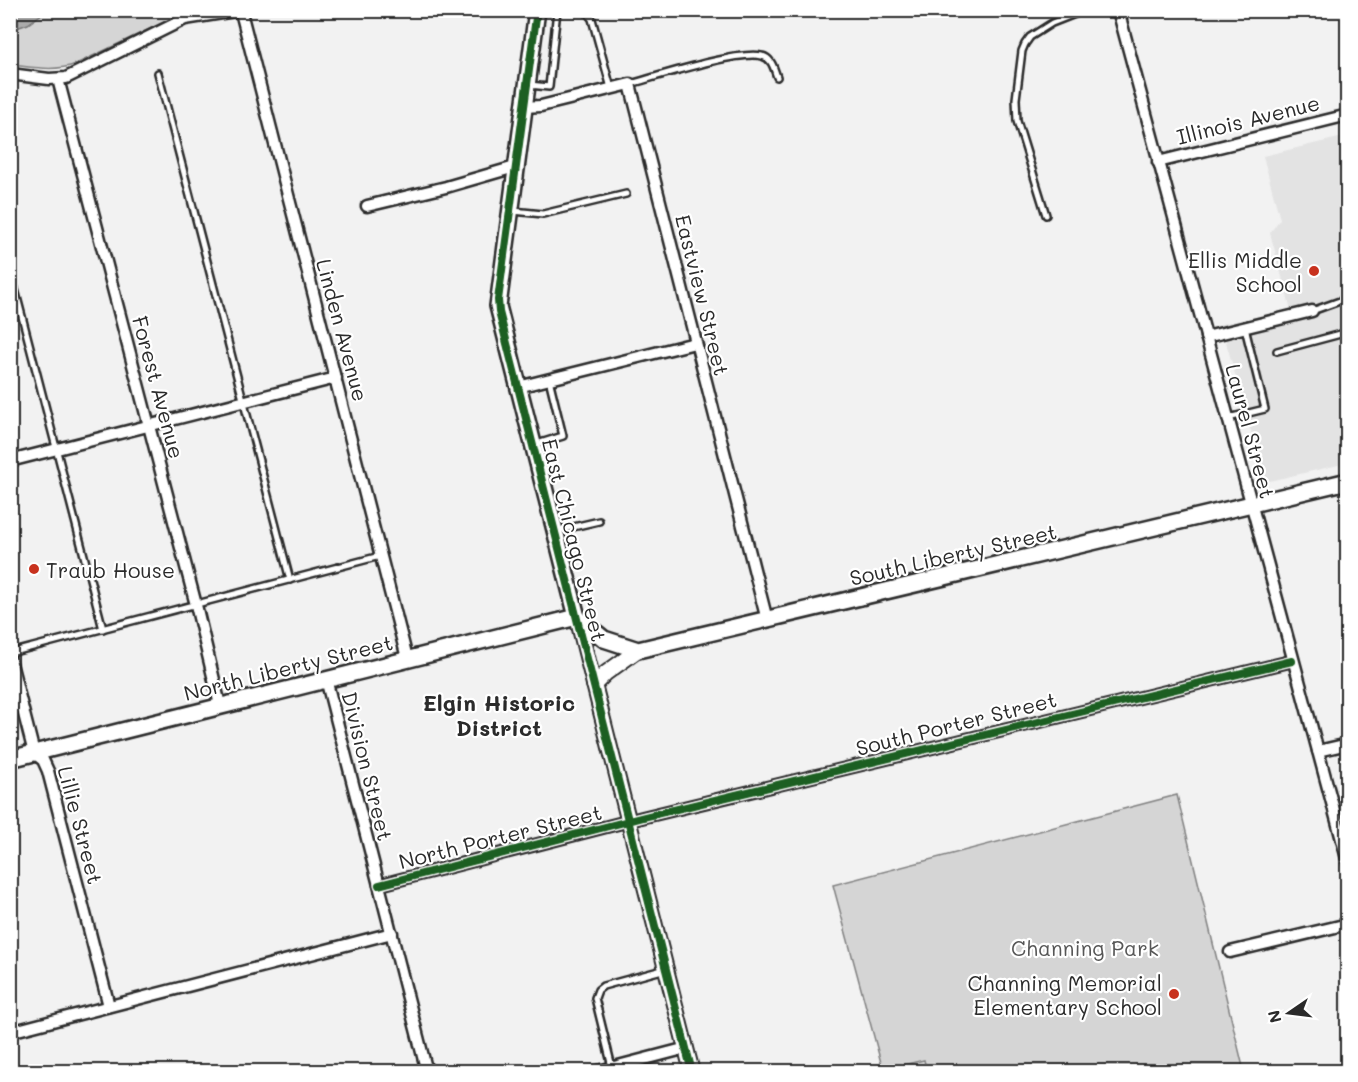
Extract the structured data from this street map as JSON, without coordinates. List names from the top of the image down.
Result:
{
  "streets": {
    "main road": ["East Chicago Street", "South Liberty Street", "North Liberty Street"],
    "street": [
      "Illinois Avenue",
      "Eastview Street",
      "Linden Avenue",
      "Forest Avenue",
      "Laurel Street",
      "South Porter Street",
      "Division Street",
      "Lillie Street",
      "North Porter Street"
    ]
  },
  "crossings": [
    ["Illinois Avenue", "Laurel Street"],
    ["Eastview Street", "South Liberty Street"],
    ["Linden Avenue", "North Liberty Street"],
    ["Forest Avenue", "North Liberty Street"],
    ["Laurel Street", "South Liberty Street"],
    ["Laurel Street", "South Porter Street"],
    ["East Chicago Street", "North Liberty Street"],
    ["East Chicago Street", "South Porter Street"],
    ["East Chicago Street", "North Porter Street"],
    ["North Liberty Street", "Division Street"],
    ["North Liberty Street", "Lillie Street"],
    ["South Porter Street", "North Porter Street"],
    ["Division Street", "North Porter Street"]
  ],
  "districts": ["Elgin Historic District"],
  "parks": ["Channing Park"],
  "places": ["Ellis Middle School", "Traub House", "Channing Memorial Elementary School"],
  "north": "left"
}
